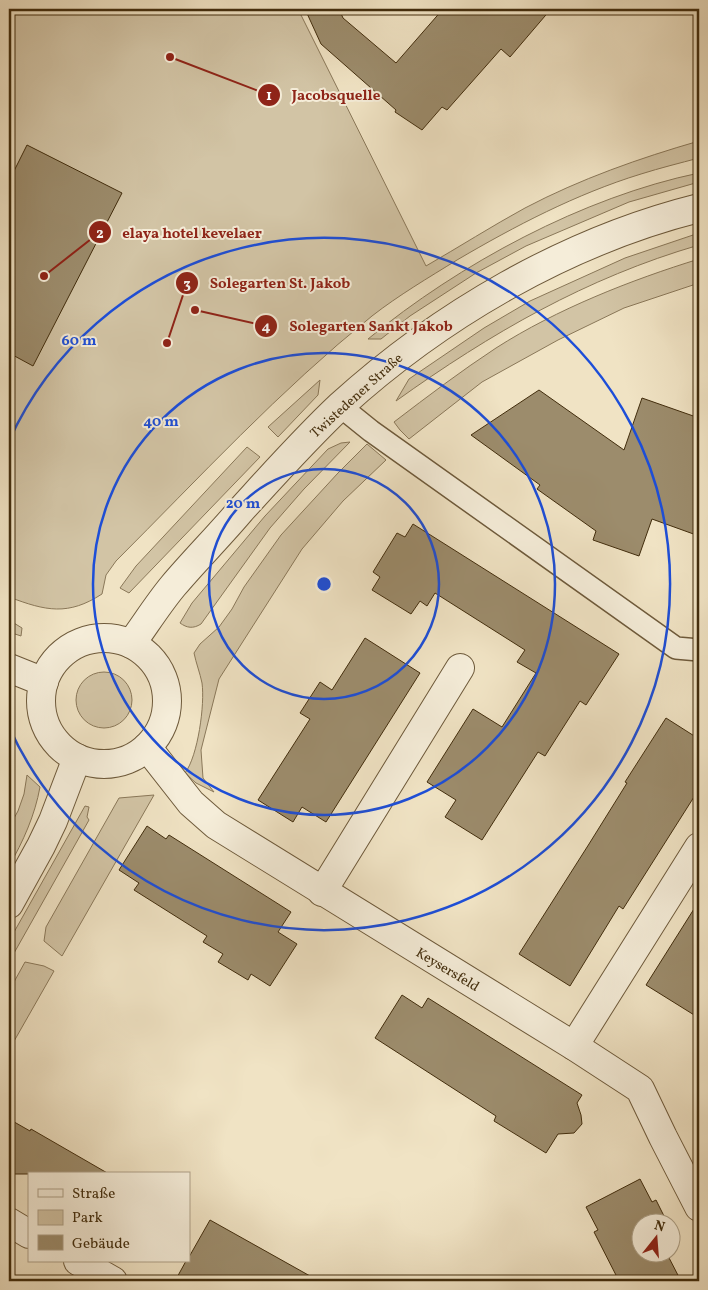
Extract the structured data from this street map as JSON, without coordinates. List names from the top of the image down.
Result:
{
  "streets": {
    "street": ["Twistedener Straße", "Keysersfeld"]
  },
  "crossings": [
    ["Twistedener Straße", "Keysersfeld"]
  ],
  "places": [
    "Jacobsquelle",
    "elaya hotel kevelaer",
    "Solegarten Sankt Jakob",
    "Solegarten St. Jakob"
  ],
  "legend": ["Straße", "Park", "Gebäude"],
  "north": "top",
  "rings": ["60 m", "40 m", "20 m"]
}
